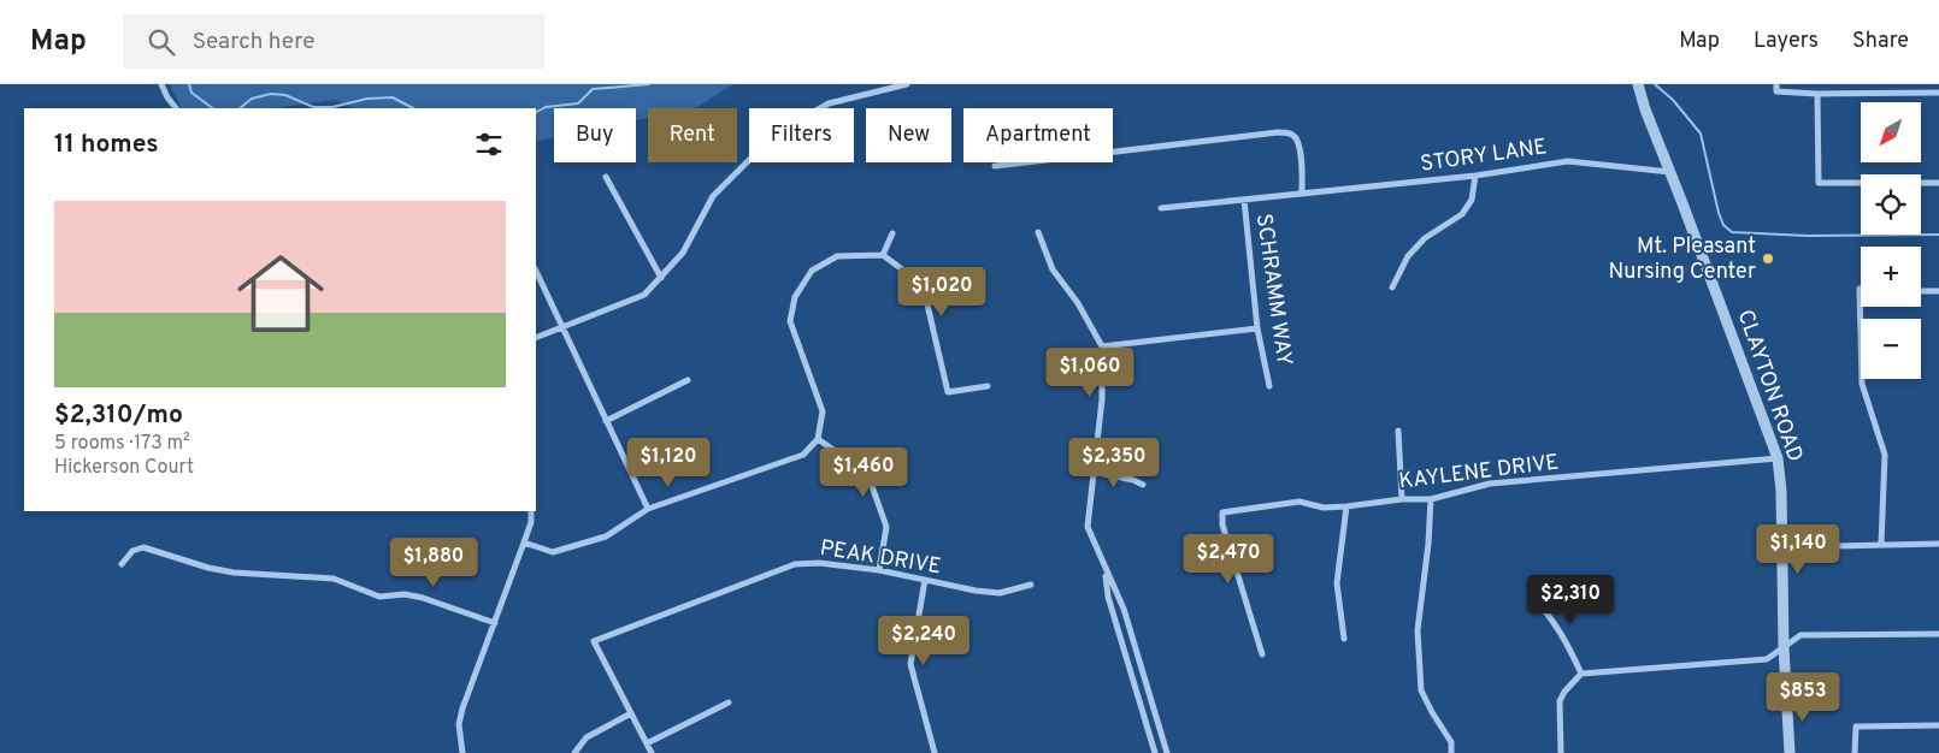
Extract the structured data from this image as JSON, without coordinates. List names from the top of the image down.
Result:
{
  "streets": {
    "street": [
      "STORY LANE",
      "SCHRAMM WAY",
      "CLAYTON ROAD",
      "KAYLENE DRIVE",
      "PEAK DRIVE"
    ]
  },
  "crossings": [
    ["STORY LANE", "SCHRAMM WAY"],
    ["STORY LANE", "CLAYTON ROAD"],
    ["CLAYTON ROAD", "KAYLENE DRIVE"]
  ],
  "places": ["Mt. Pleasant Nursing Center"],
  "north": "bottom left",
  "page": {
    "header": "Map",
    "search": "Search here",
    "nav": ["Map", "Layers", "Share"],
    "map_buttons": ["+", "−"],
    "chip": [
      "Buy",
      "Rent",
      "Filters",
      "New",
      "Apartment"
    ],
    "heading": "11 homes",
    "list": [
      {
        "name": "$2,310/mo",
        "note": "5 rooms · 173 m² · Hickerson Court"
      }
    ],
    "price": [
      "$1,020",
      "$1,060",
      "$1,120",
      "$2,350",
      "$1,460",
      "$1,140",
      "$2,470",
      "$1,880",
      "$2,310",
      "$2,240",
      "$853"
    ]
  }
}
